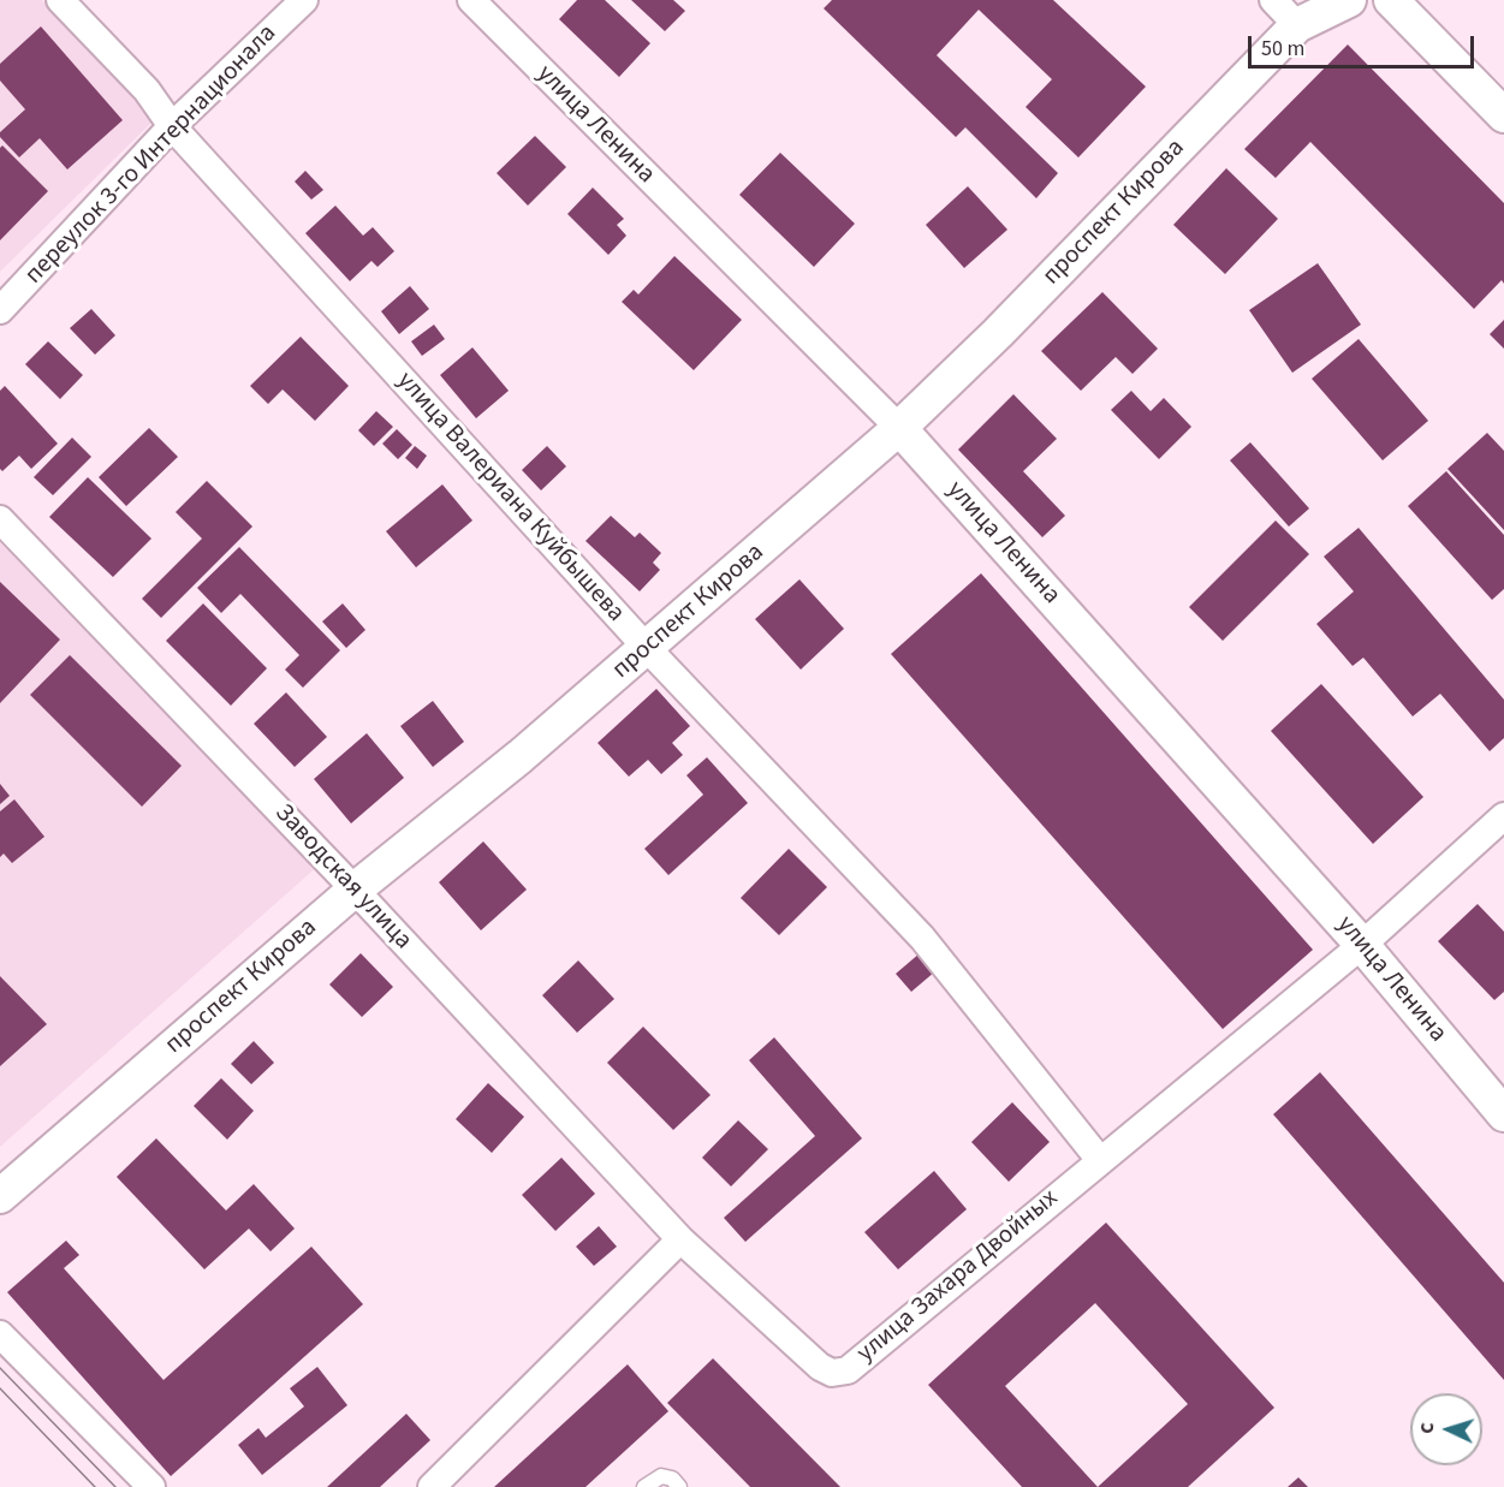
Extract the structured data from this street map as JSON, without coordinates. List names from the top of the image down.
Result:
{
  "streets": {
    "street": [
      "улица Ленина",
      "переулок 3-го Интернационала",
      "проспект Кирова",
      "улица Валериана Куйбышева",
      "Заводская улица",
      "улица Захара Двойных"
    ]
  },
  "crossings": [
    ["улица Ленина", "проспект Кирова"],
    ["улица Ленина", "улица Захара Двойных"],
    ["переулок 3-го Интернационала", "улица Валериана Куйбышева"],
    ["проспект Кирова", "улица Валериана Куйбышева"],
    ["проспект Кирова", "Заводская улица"],
    ["улица Валериана Куйбышева", "улица Захара Двойных"],
    ["Заводская улица", "улица Захара Двойных"]
  ],
  "scale_bar": "50 m",
  "north": "left"
}
